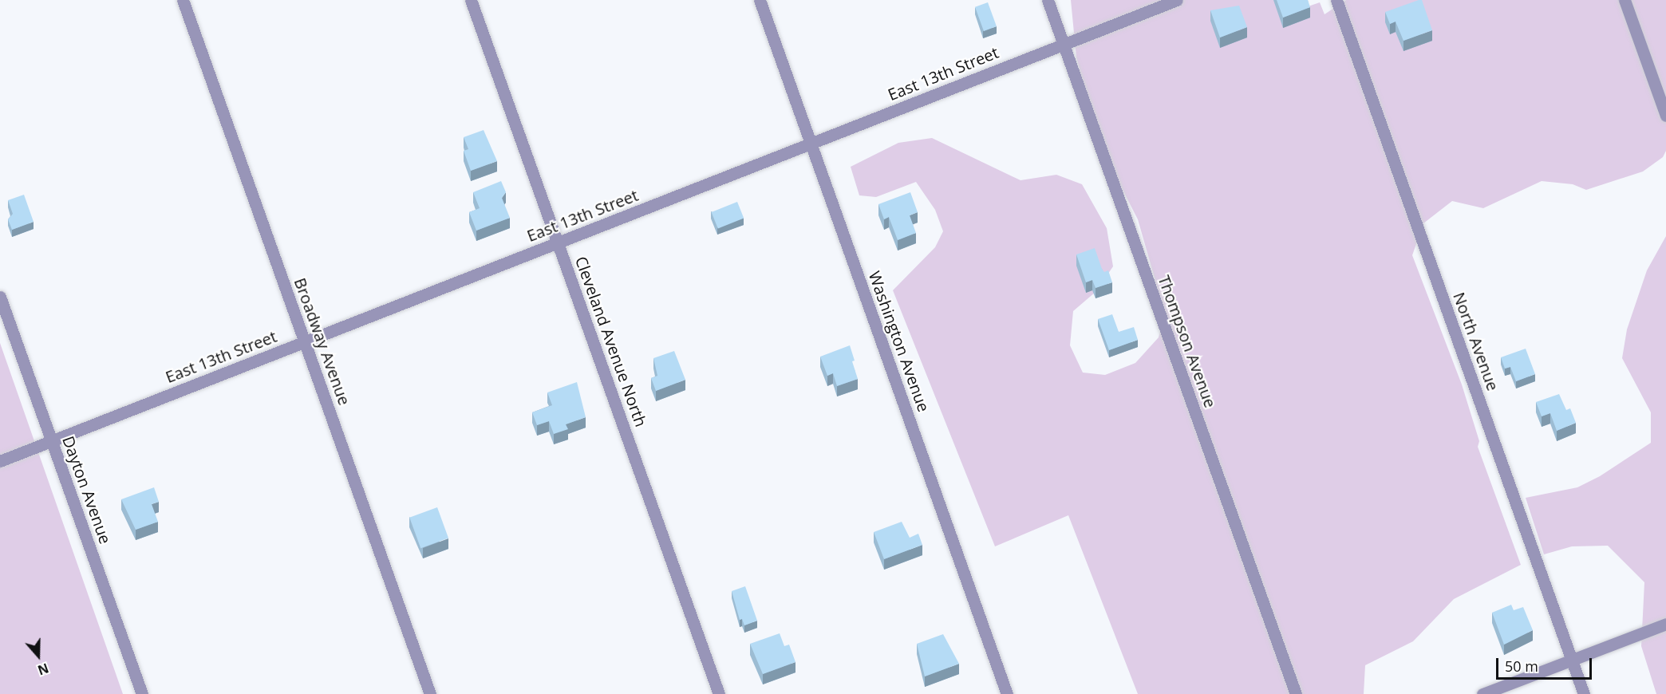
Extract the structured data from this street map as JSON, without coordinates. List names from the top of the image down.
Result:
{
  "streets": {
    "street": [
      "East 13th Street",
      "Broadway Avenue",
      "Cleveland Avenue North",
      "Washington Avenue",
      "Thompson Avenue",
      "North Avenue",
      "Dayton Avenue"
    ]
  },
  "crossings": [
    ["East 13th Street", "Broadway Avenue"],
    ["East 13th Street", "Cleveland Avenue North"],
    ["East 13th Street", "Washington Avenue"],
    ["East 13th Street", "Thompson Avenue"],
    ["East 13th Street", "Dayton Avenue"]
  ],
  "scale_bar": "50 m",
  "north": "bottom"
}
